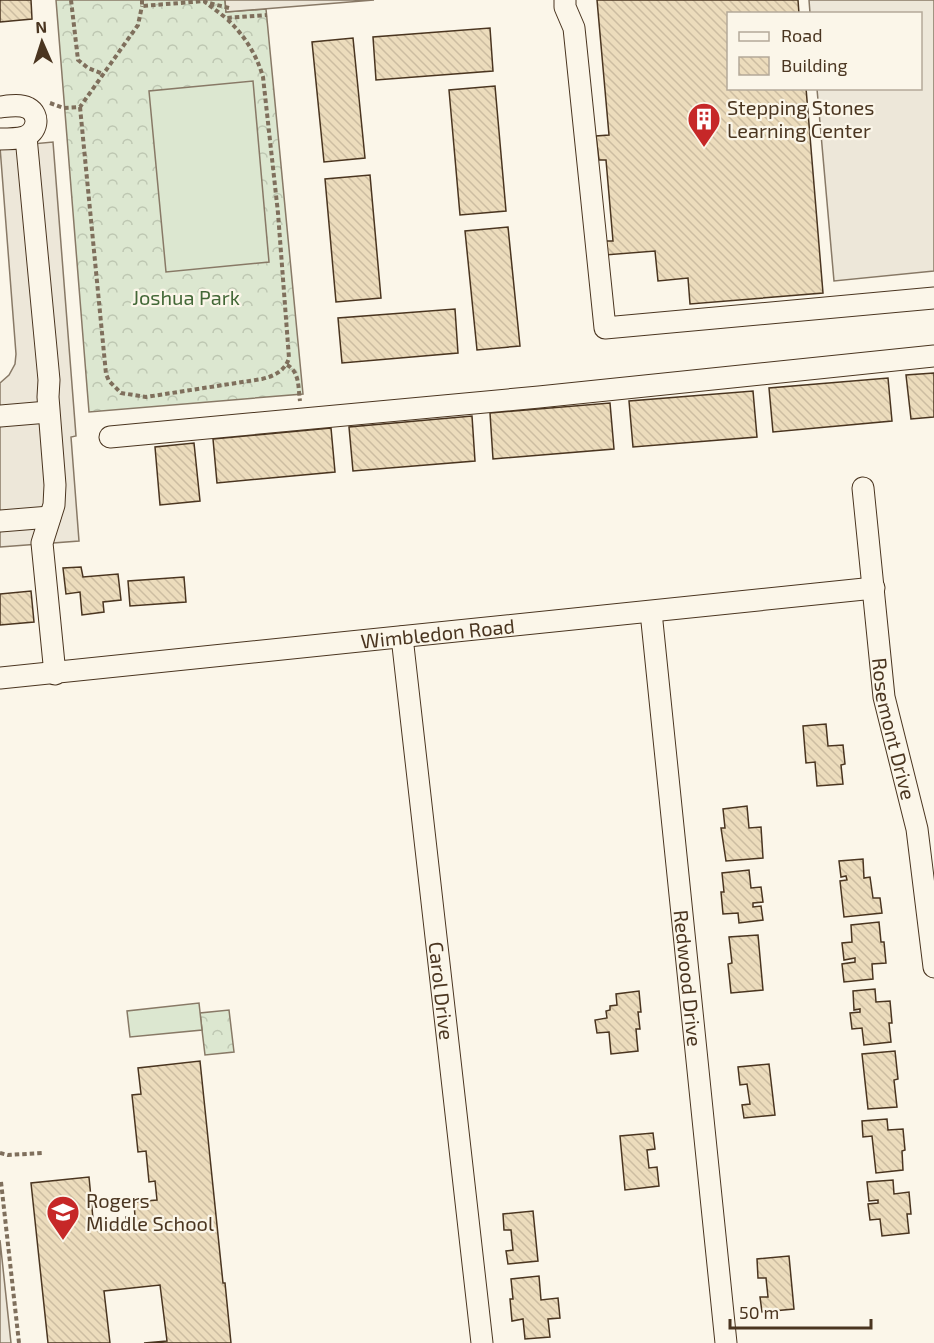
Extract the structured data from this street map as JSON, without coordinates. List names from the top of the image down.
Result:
{
  "streets": {
    "street": [
      "Wimbledon Road",
      "Rosemont Drive",
      "Redwood Drive",
      "Carol Drive"
    ]
  },
  "crossings": [
    ["Wimbledon Road", "Rosemont Drive"],
    ["Wimbledon Road", "Redwood Drive"],
    ["Wimbledon Road", "Carol Drive"]
  ],
  "parks": ["Joshua Park"],
  "places": {
    "building": ["Stepping Stones Learning Center"],
    "school or university": ["Rogers Middle School"]
  },
  "legend": ["Road", "Building"],
  "scale_bar": "50 m",
  "north": "top"
}
